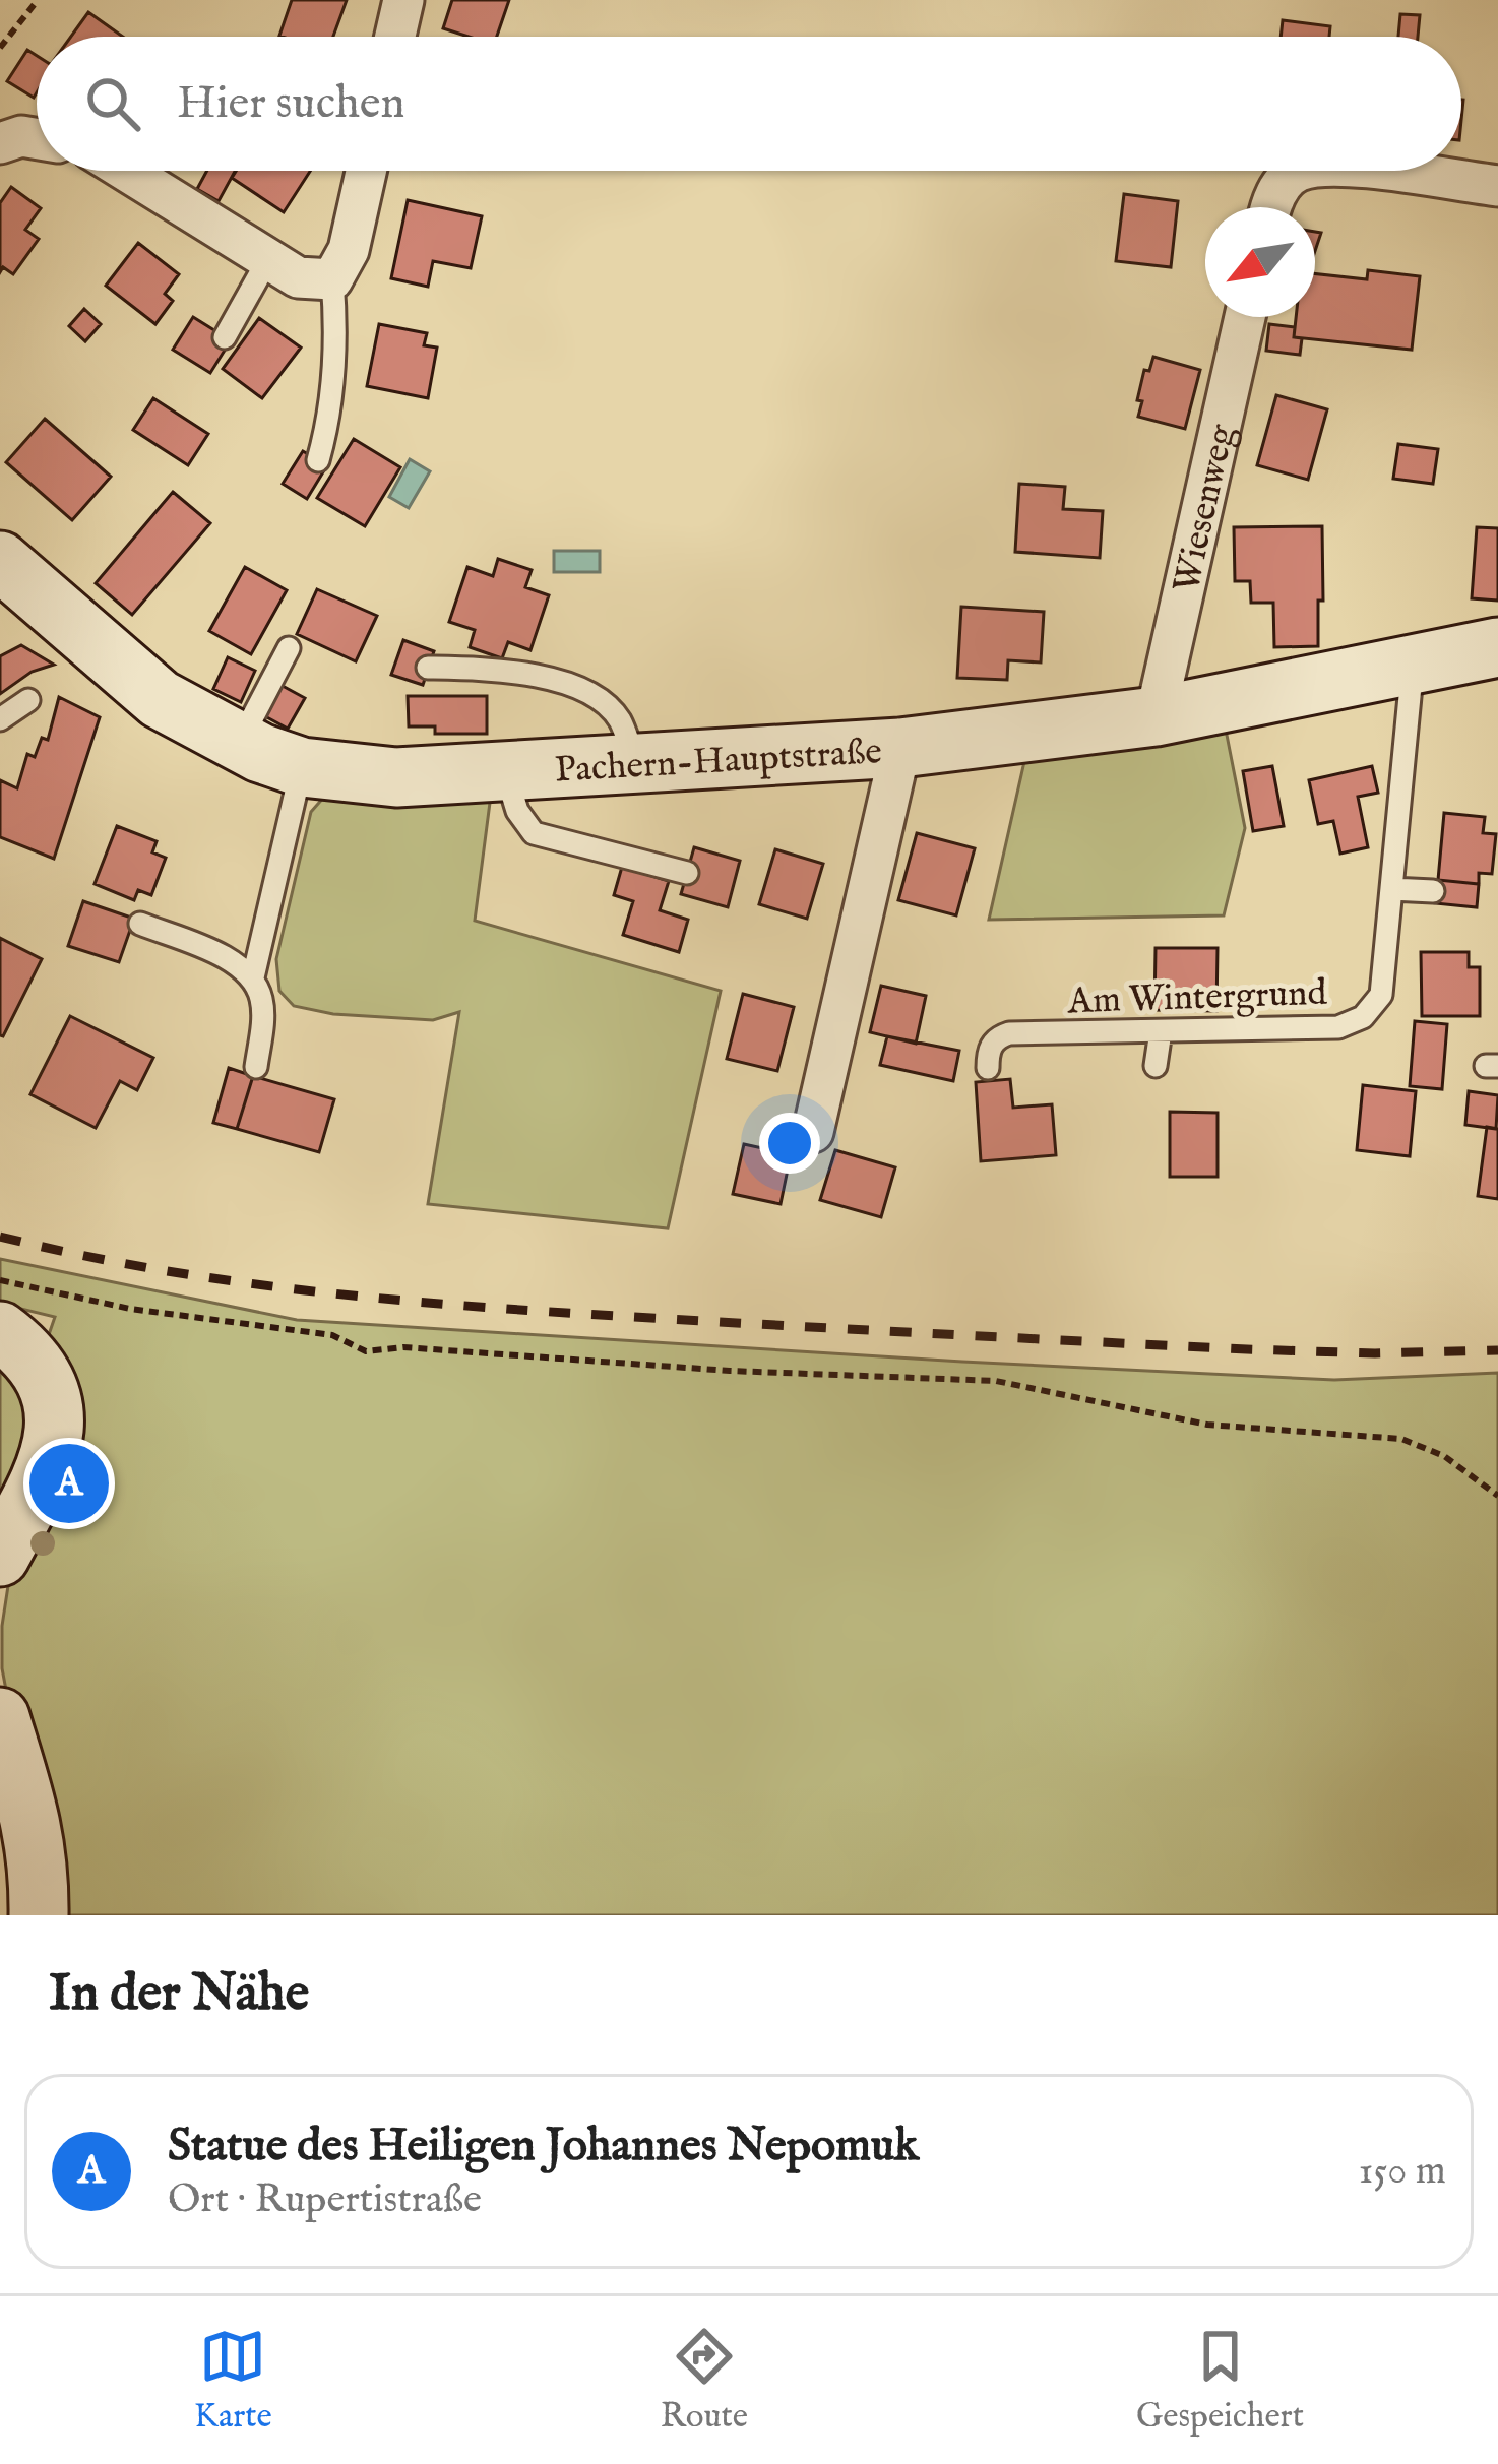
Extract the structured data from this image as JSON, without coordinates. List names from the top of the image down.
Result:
{
  "streets": {
    "main road": ["Pachern-Hauptstraße"],
    "street": ["Wiesenweg"],
    "lane": ["Am Wintergrund"]
  },
  "crossings": [
    ["Wiesenweg", "Pachern-Hauptstraße"],
    ["Pachern-Hauptstraße", "Am Wintergrund"]
  ],
  "north": "bottom left",
  "page": {
    "search": "Hier suchen",
    "pins": "A",
    "heading": "In der Nähe",
    "list": [
      {
        "mark": "A",
        "name": "Statue des Heiligen Johannes Nepomuk",
        "note": "Ort · Rupertistraße",
        "value": "150 m"
      }
    ],
    "nav": ["Karte", "Route", "Gespeichert"]
  }
}
